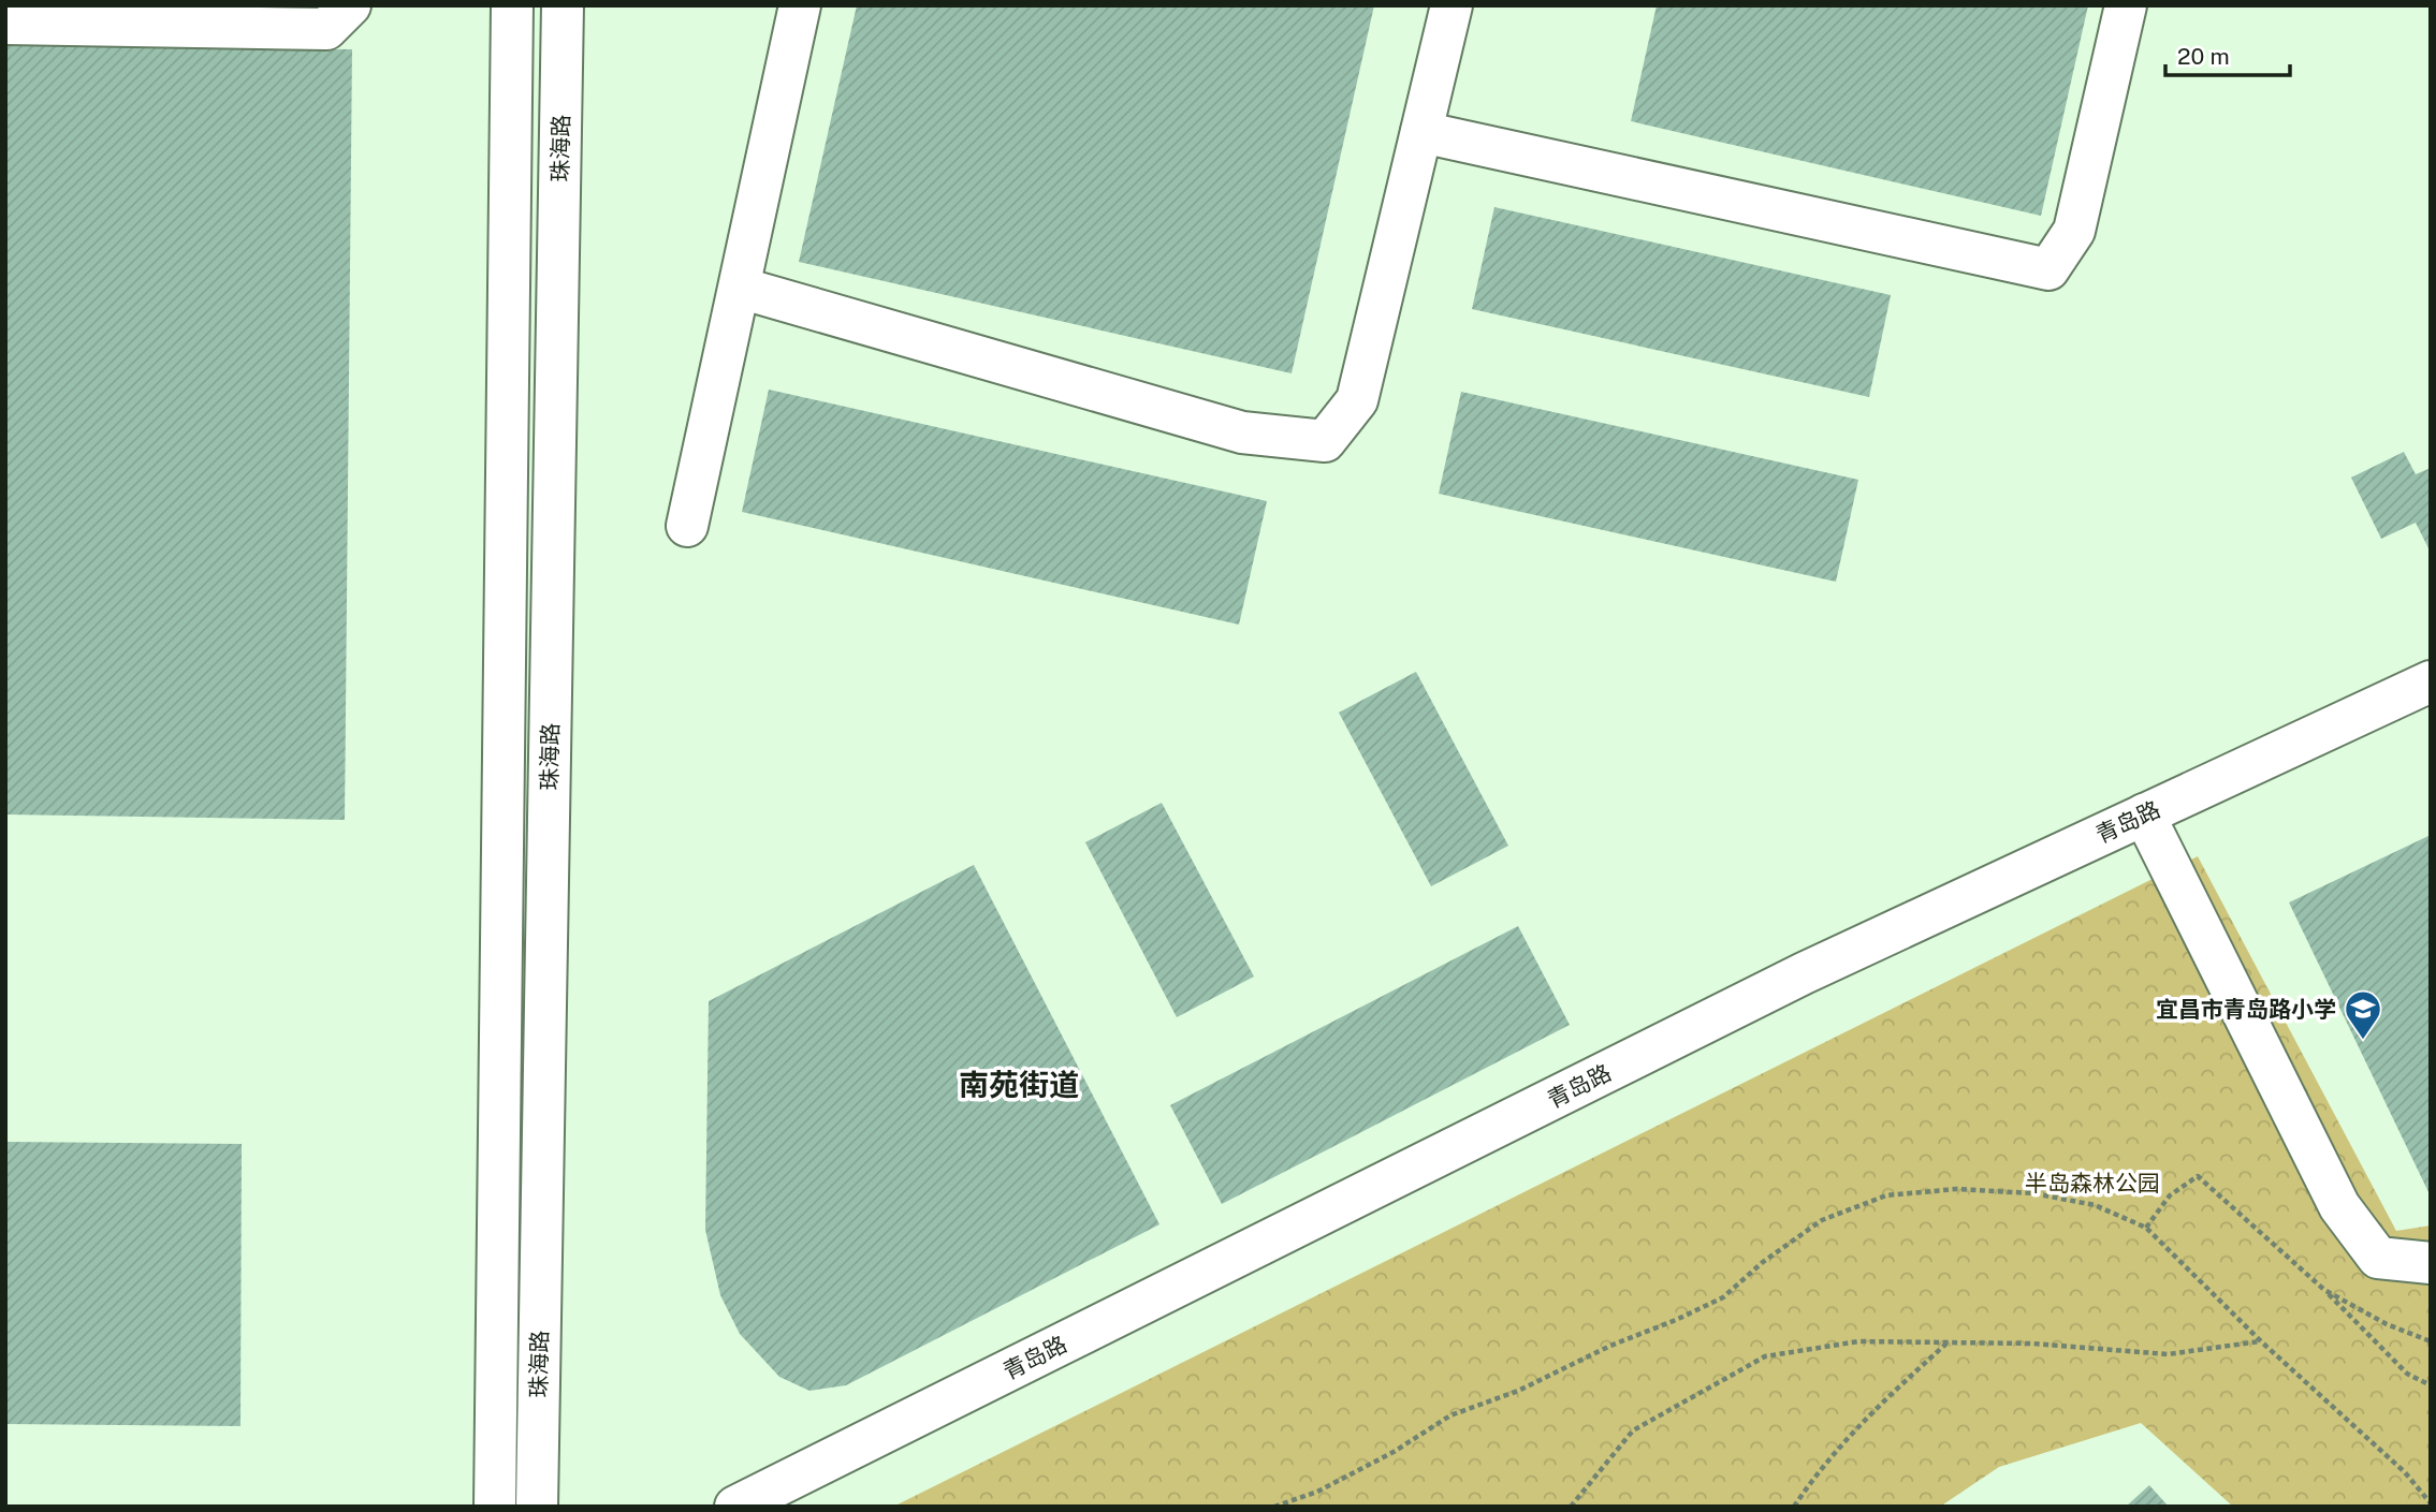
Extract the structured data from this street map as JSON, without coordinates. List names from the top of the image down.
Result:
{
  "streets": {
    "main road": ["珠海路", "青岛路"]
  },
  "districts": ["南苑街道"],
  "parks": ["半岛森林公园"],
  "places": {
    "school or university": ["宜昌市青岛路小学"]
  },
  "scale_bar": "20 m"
}
